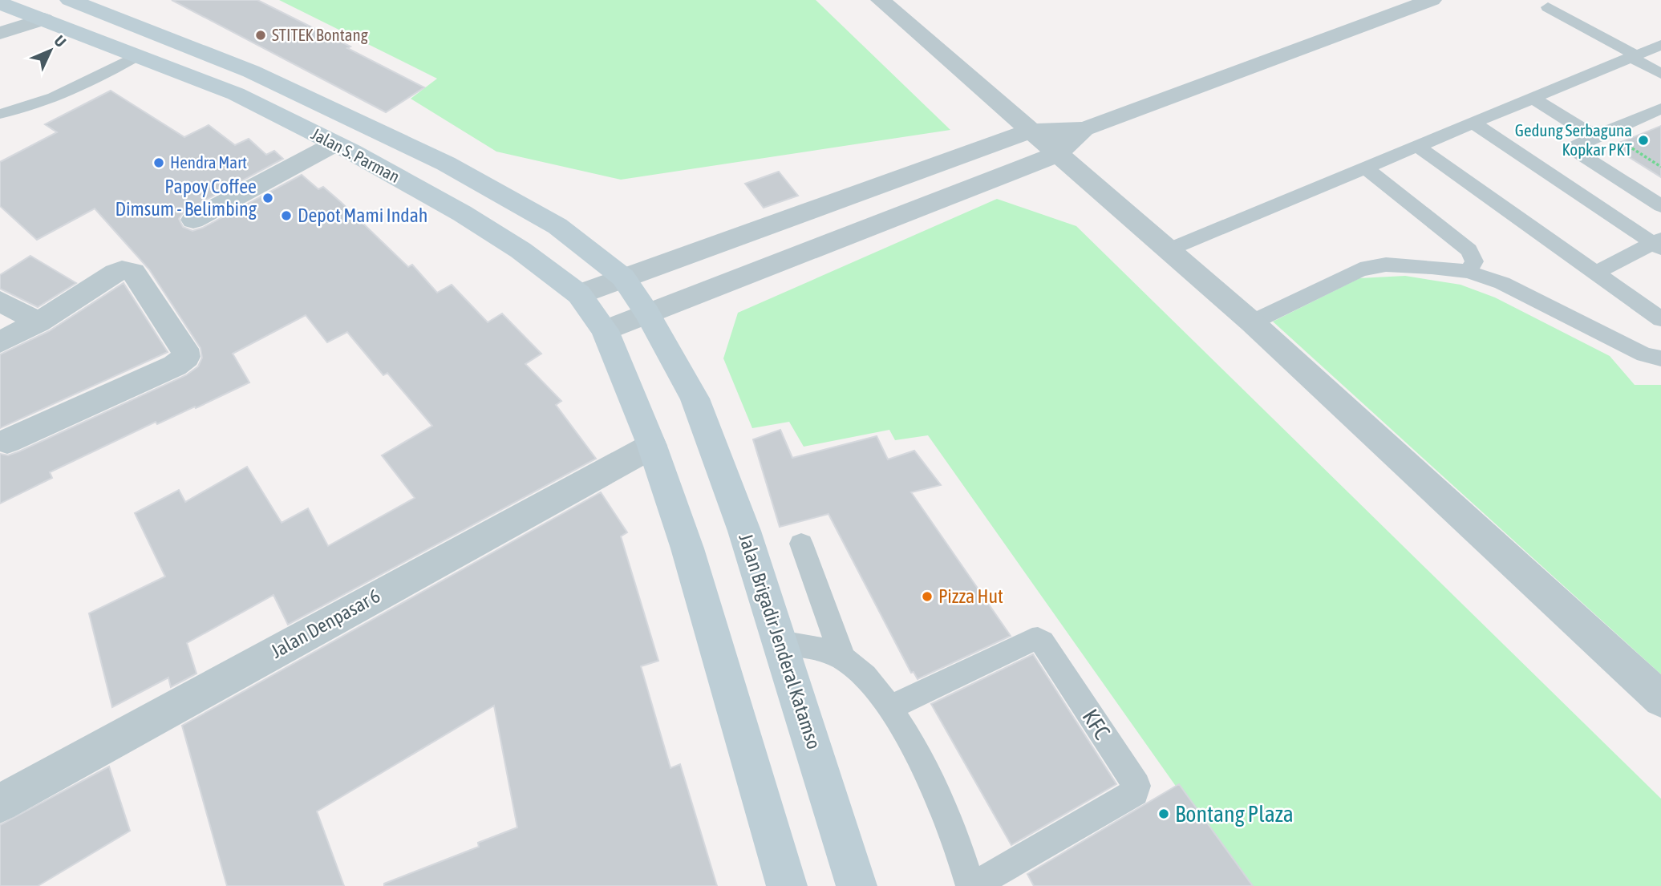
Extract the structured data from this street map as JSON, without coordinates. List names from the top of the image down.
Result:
{
  "streets": {
    "main road": ["Jalan S. Parman", "Jalan Brigadir Jenderal Katamso"],
    "street": ["Jalan Denpasar 6"],
    "lane": ["KFC"]
  },
  "crossings": [
    ["Jalan S. Parman", "Jalan Denpasar 6"],
    ["Jalan S. Parman", "Jalan Brigadir Jenderal Katamso"]
  ],
  "places": [
    "STITEK Bontang",
    "Gedung Serbaguna Kopkar PKT",
    "Hendra Mart",
    "Papoy Coffee Dimsum - Belimbing",
    "Depot Mami Indah",
    "Pizza Hut",
    "Bontang Plaza"
  ],
  "north": "top right"
}
